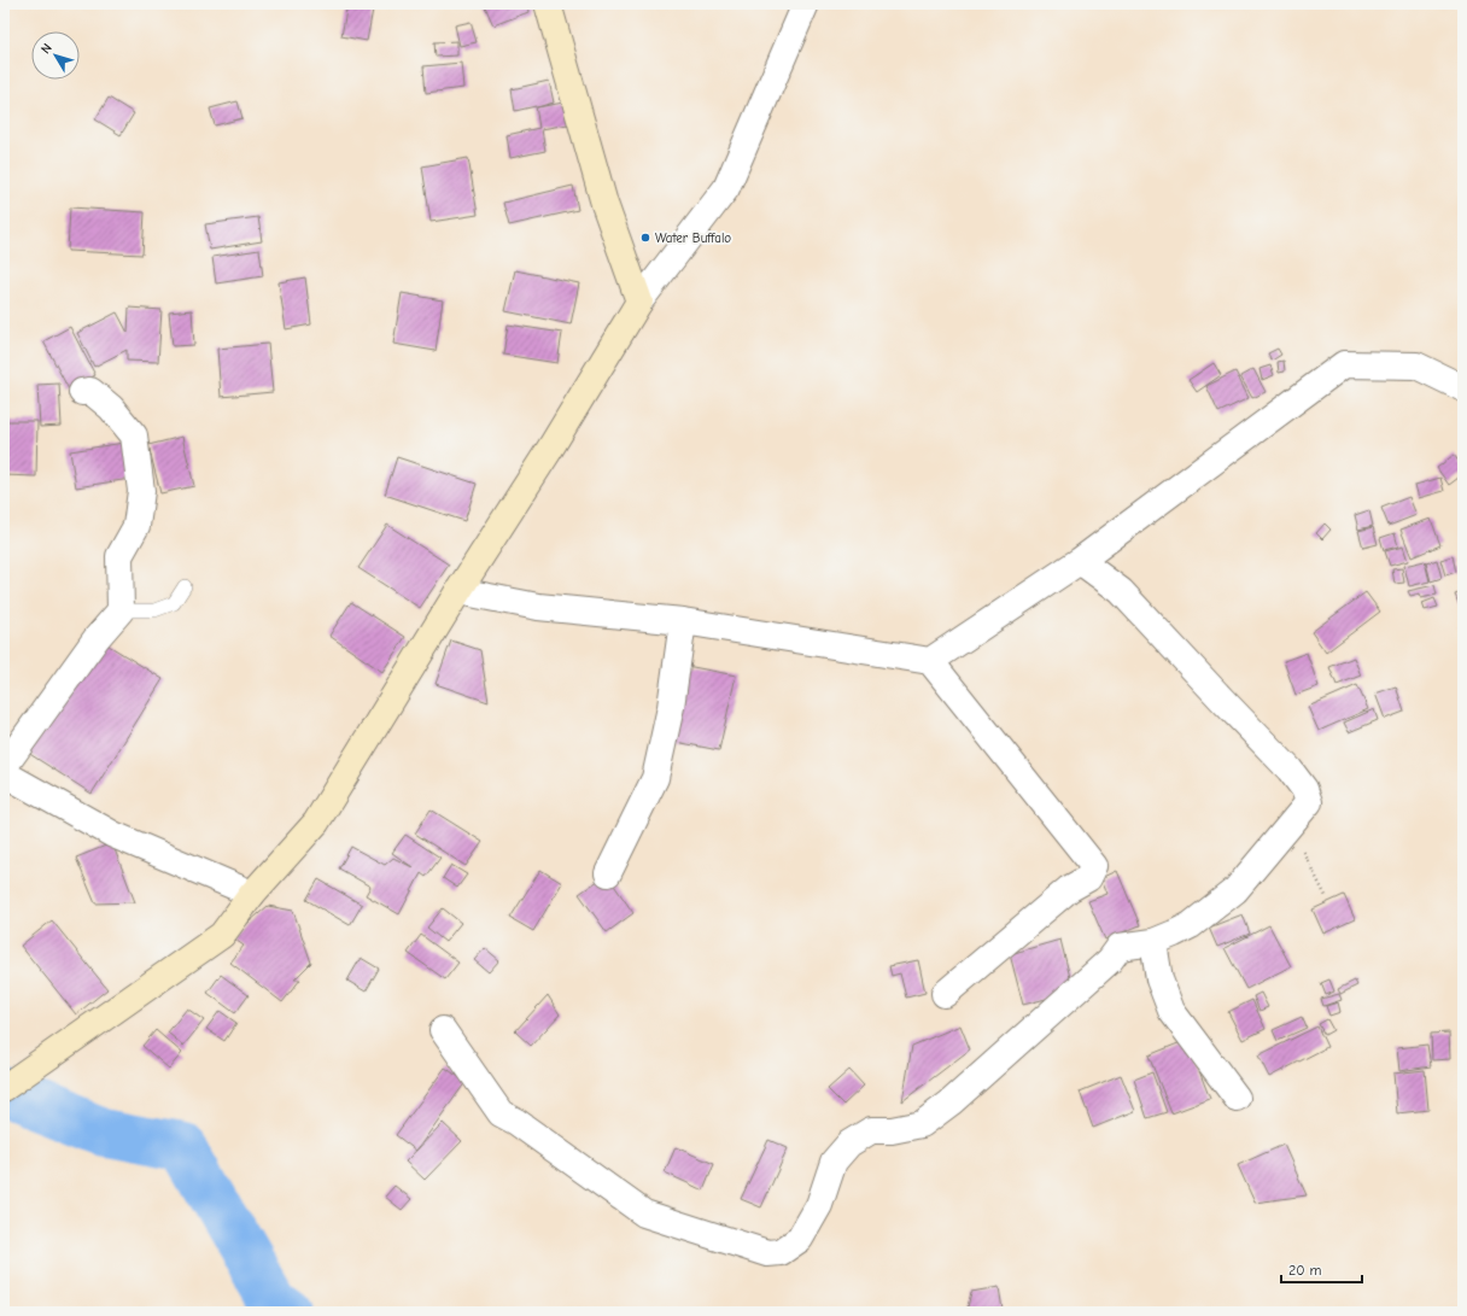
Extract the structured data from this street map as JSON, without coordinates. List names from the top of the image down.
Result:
{
  "places": ["Water Buffalo"],
  "scale_bar": "20 m",
  "north": "top left"
}
